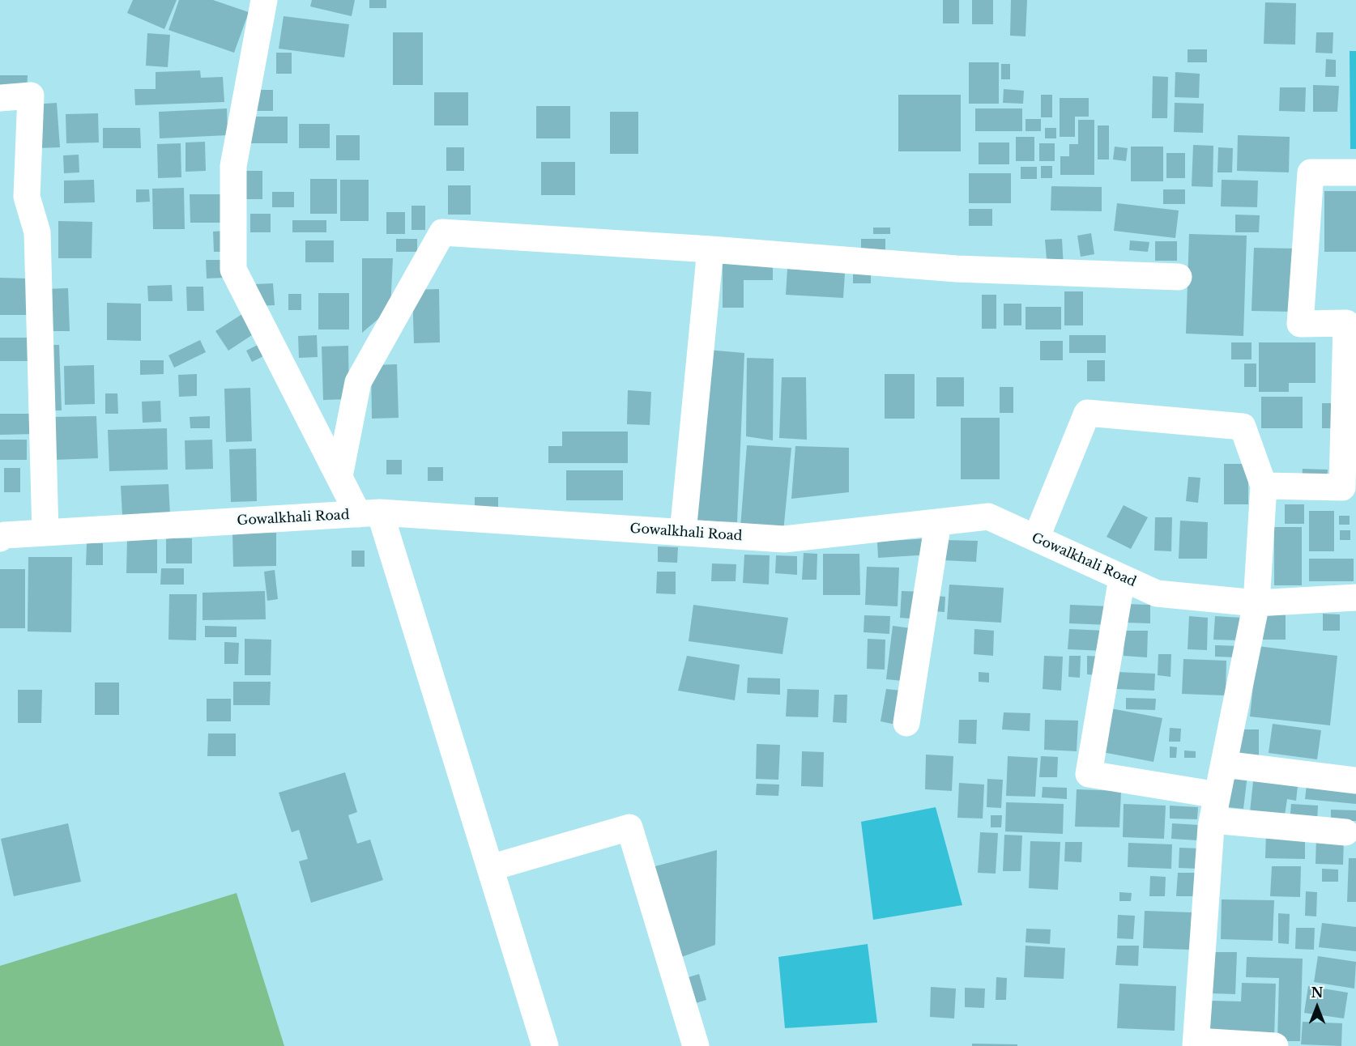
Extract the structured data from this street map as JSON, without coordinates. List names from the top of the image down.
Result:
{
  "streets": {
    "street": ["Gowalkhali Road"]
  },
  "north": "top"
}
